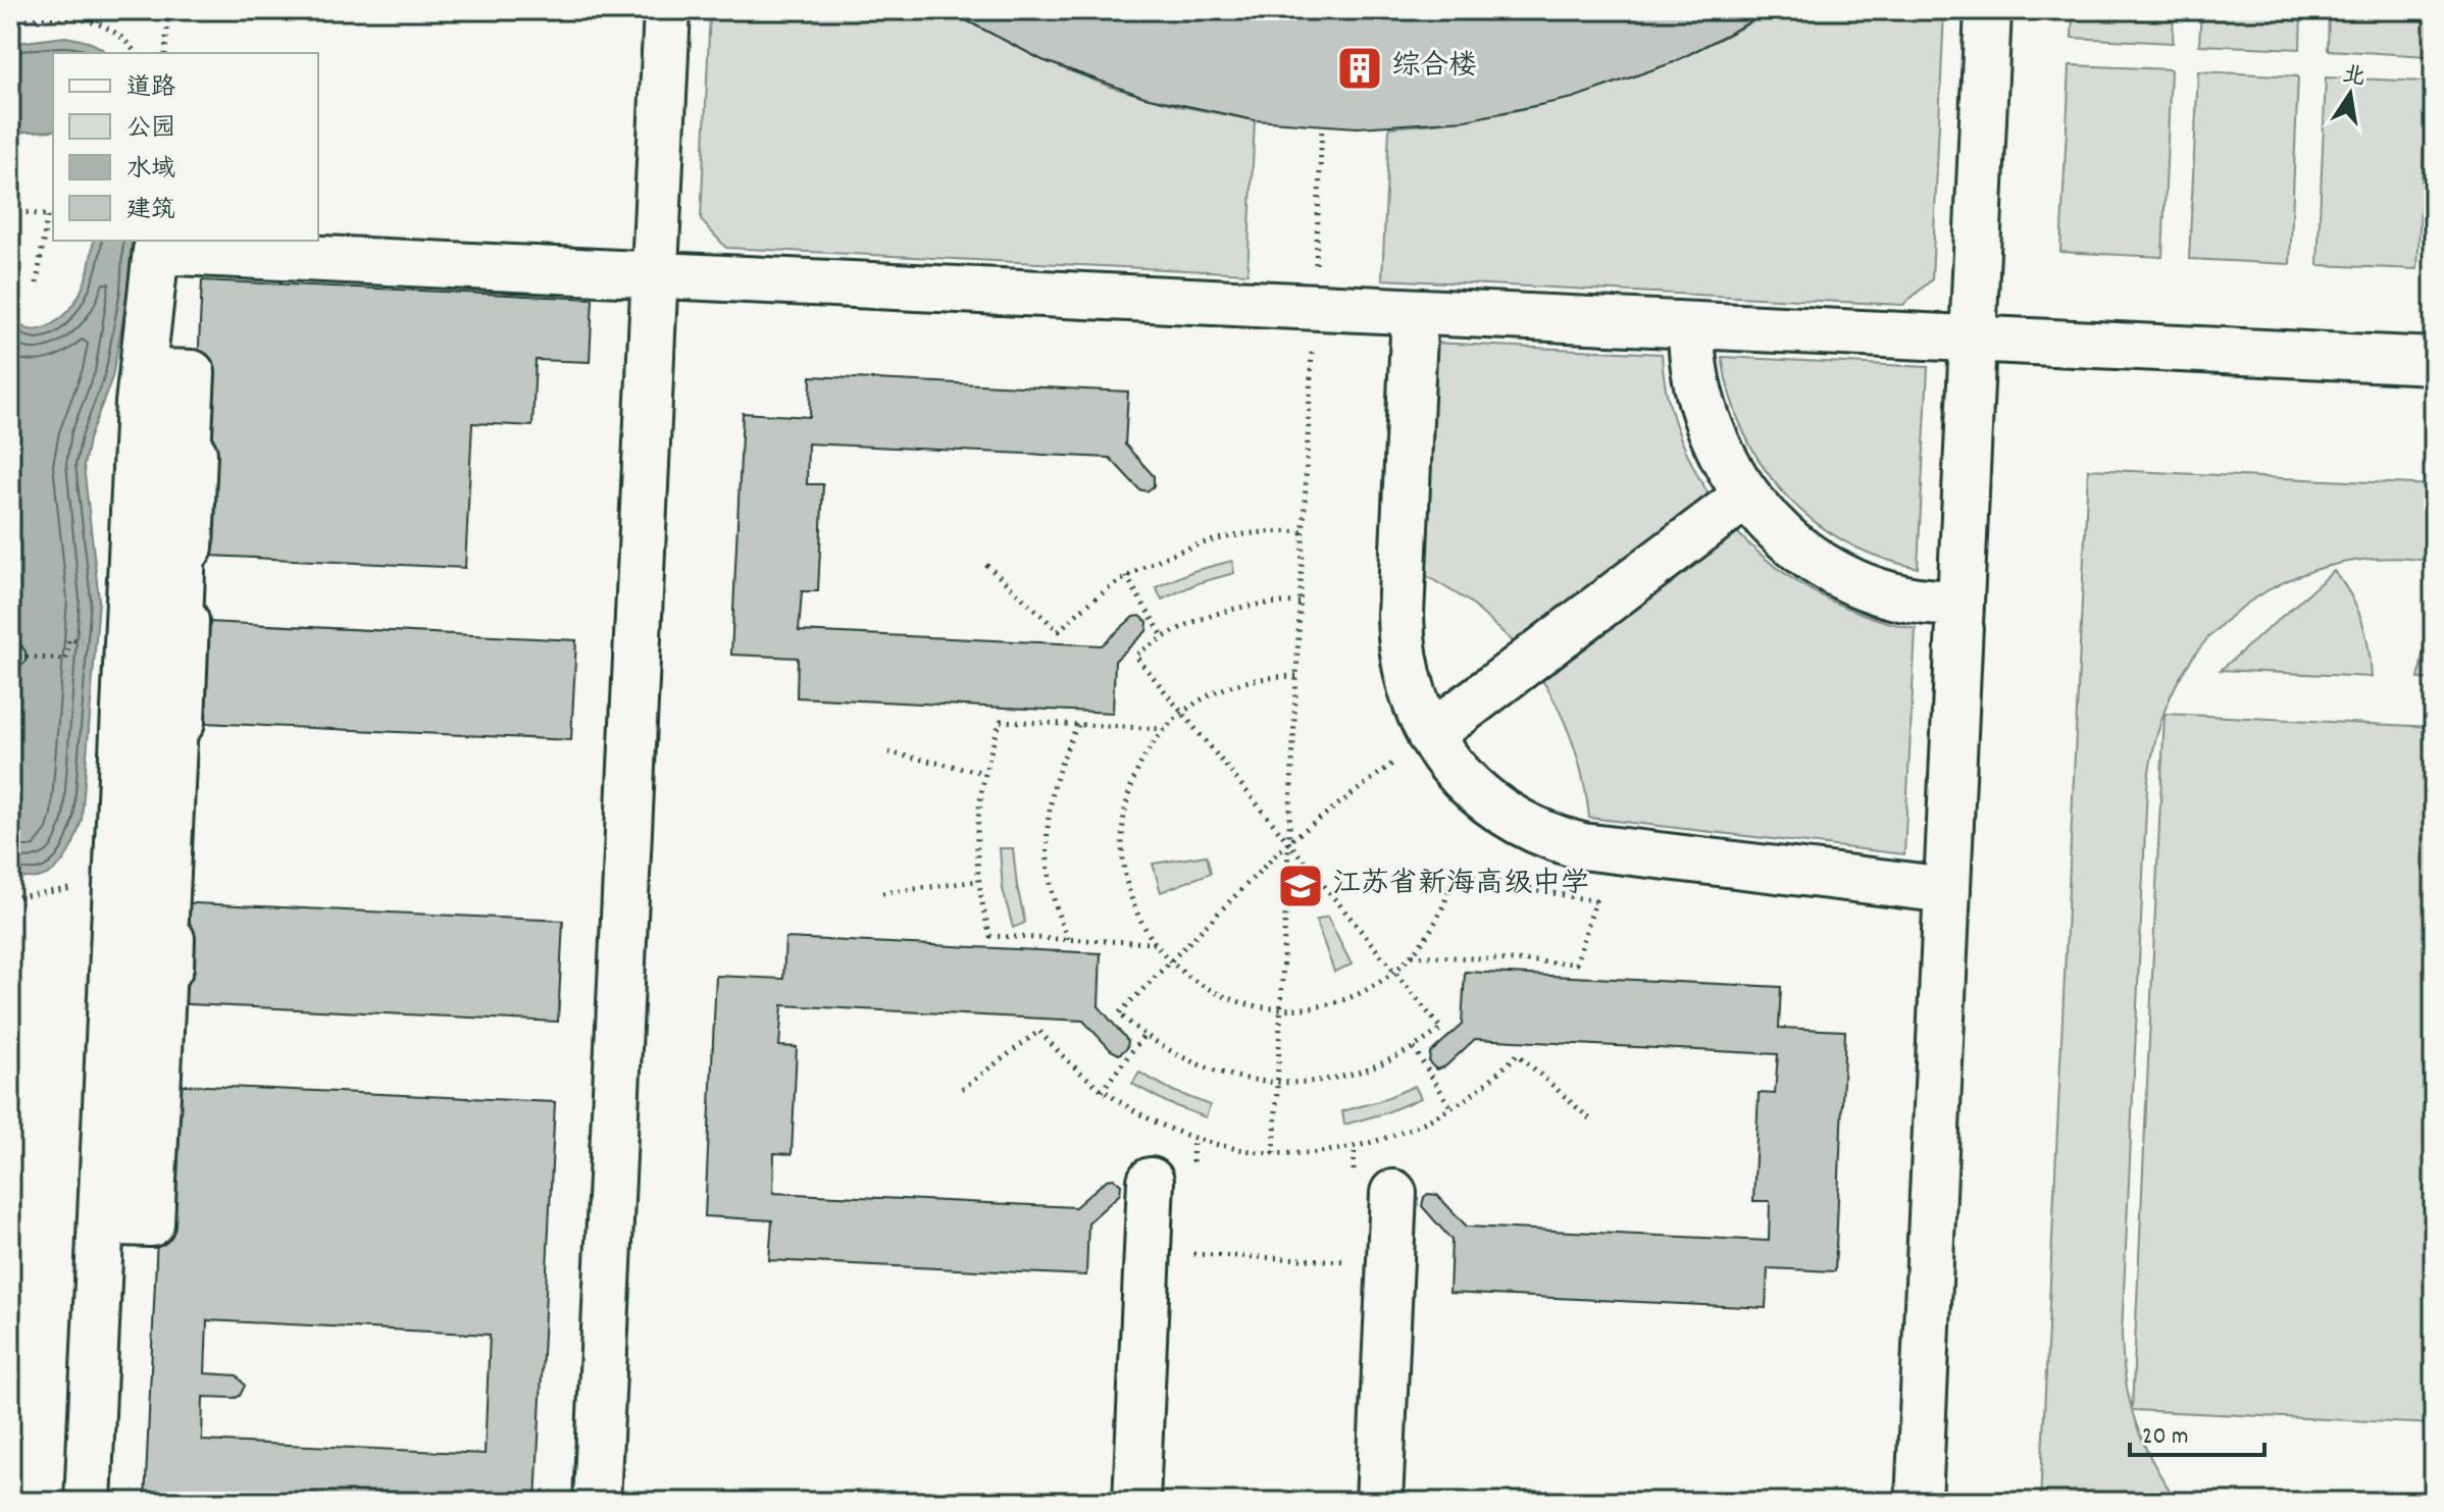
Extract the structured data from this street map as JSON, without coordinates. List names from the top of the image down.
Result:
{
  "places": {
    "building": ["综合楼"],
    "school or university": ["江苏省新海高级中学"]
  },
  "legend": [
    "道路",
    "公园",
    "水域",
    "建筑"
  ],
  "scale_bar": "20 m",
  "north": "top"
}
